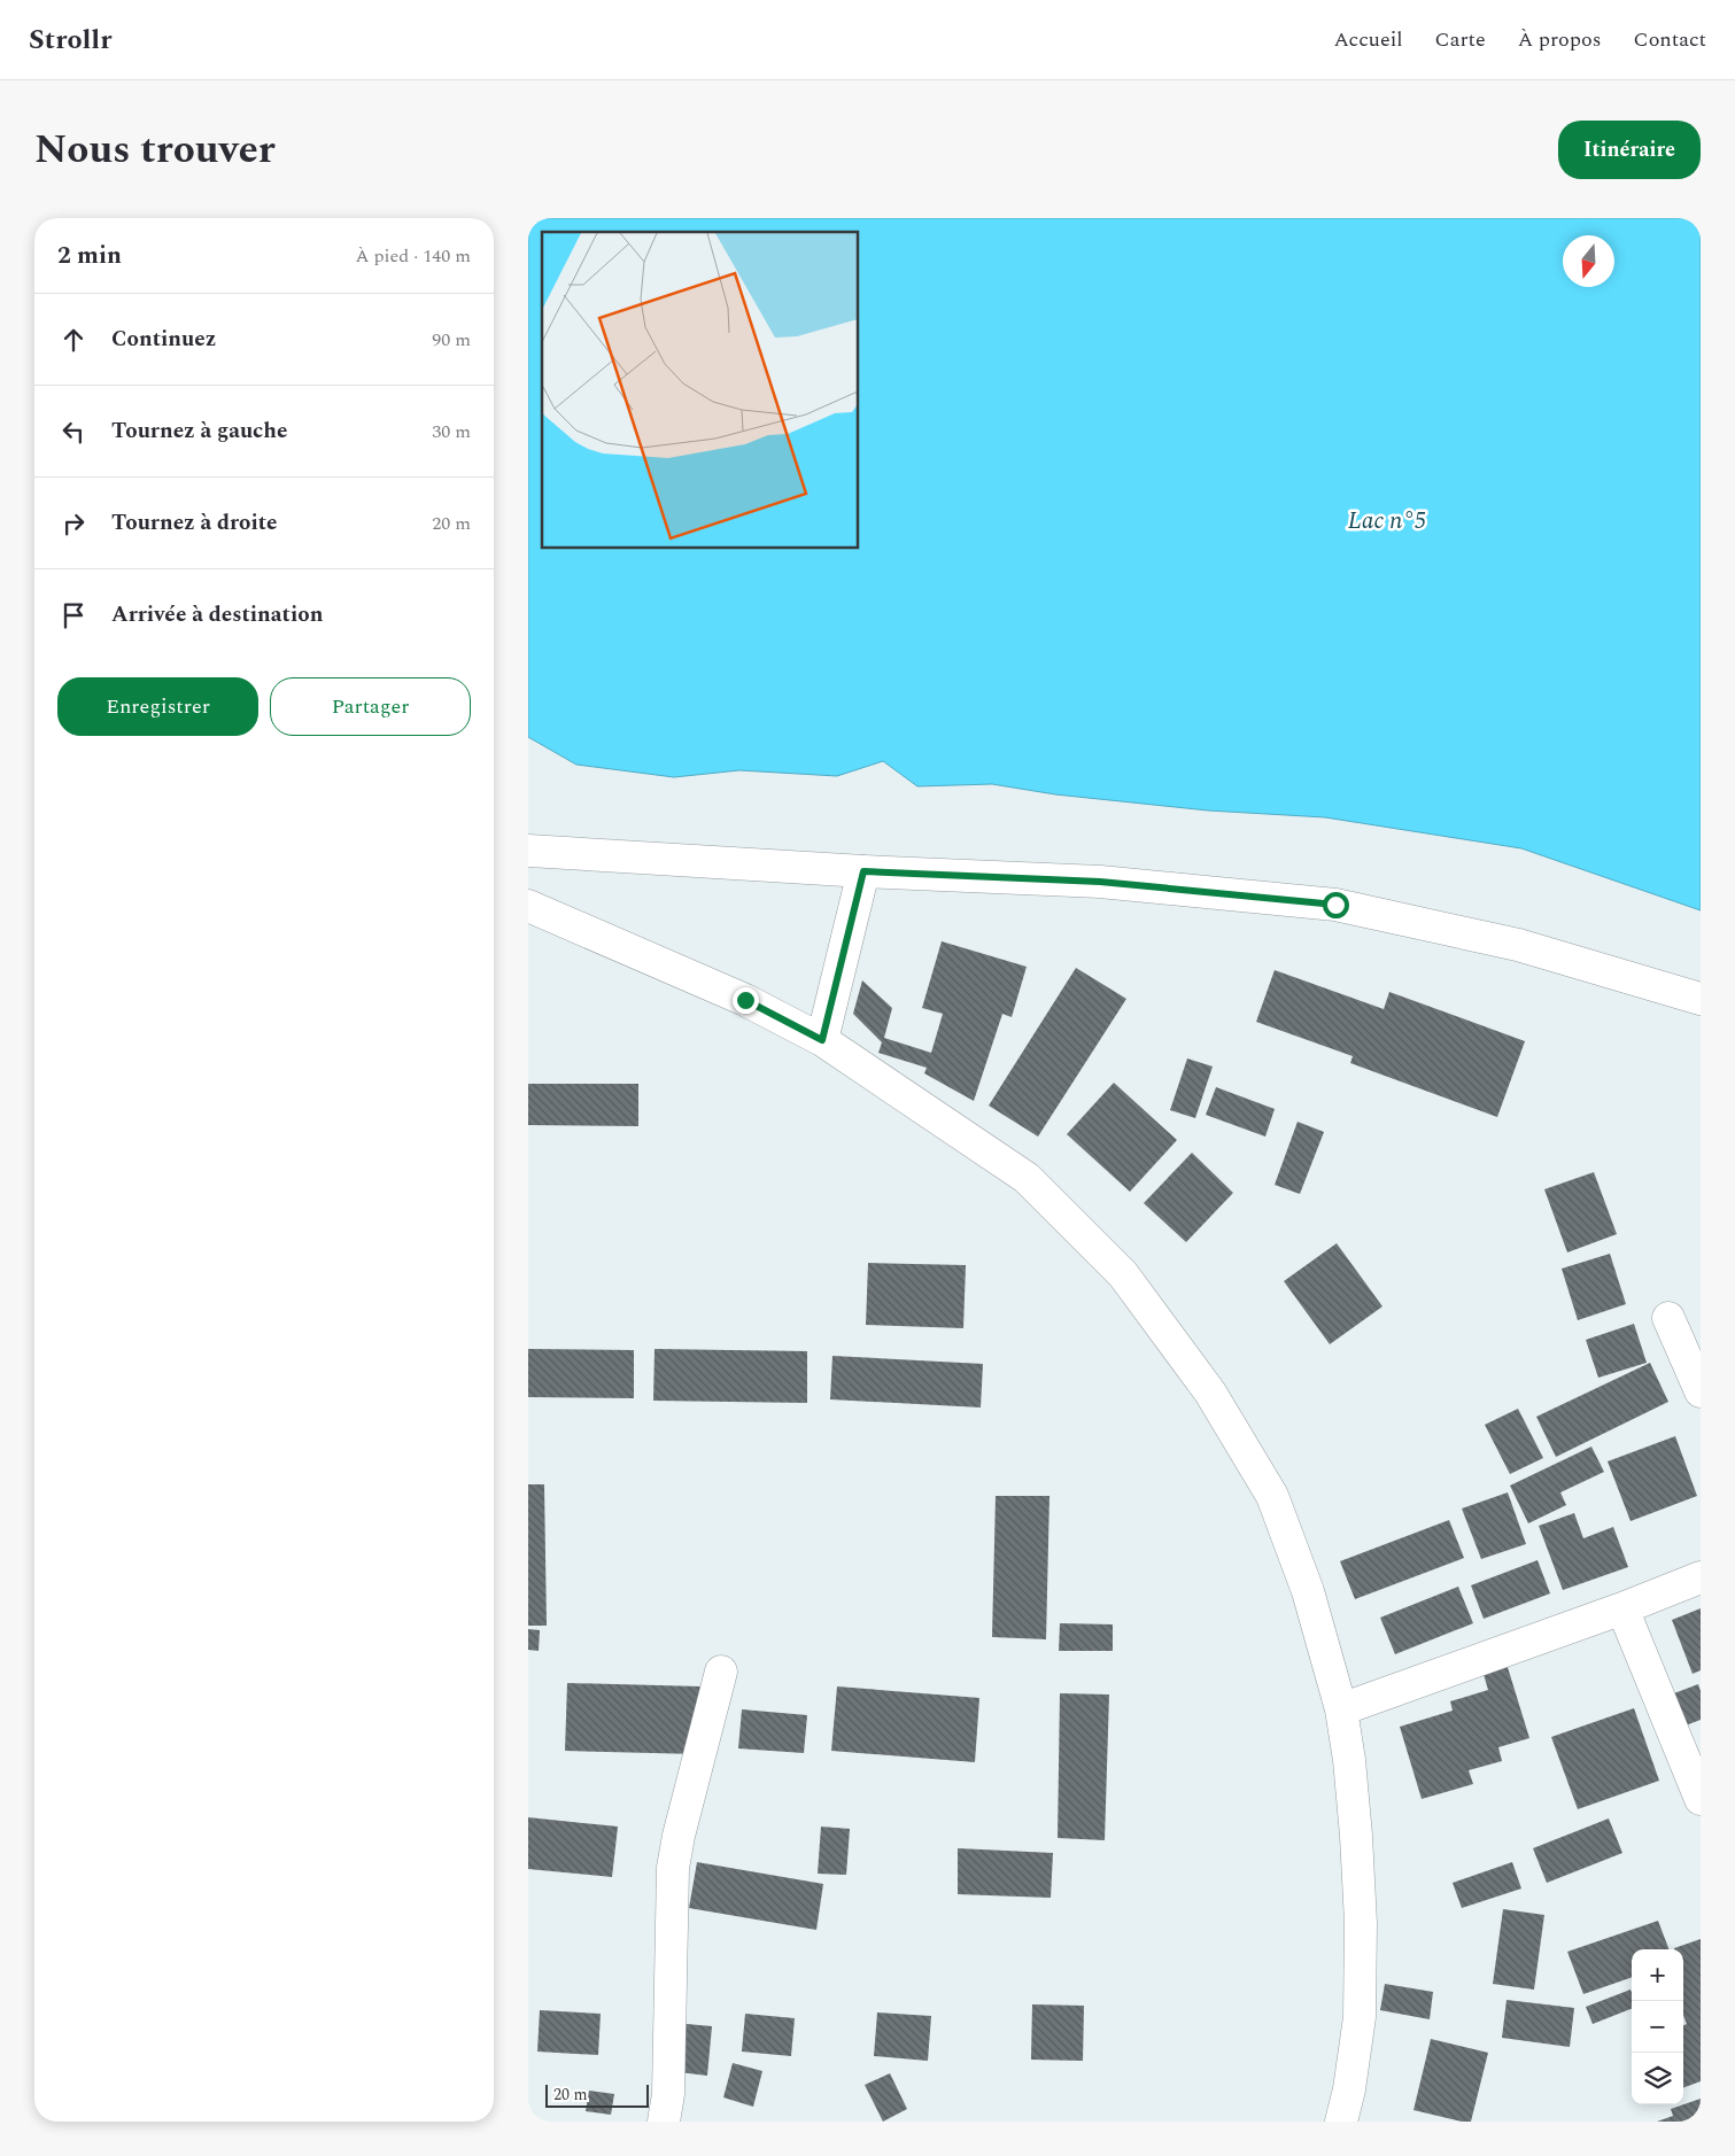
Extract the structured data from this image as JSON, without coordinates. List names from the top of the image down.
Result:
{
  "water": ["Lac n°5"],
  "scale_bar": "20 m",
  "north": "bottom",
  "page": {
    "header": "Strollr",
    "nav": [
      "Accueil",
      "Carte",
      "À propos",
      "Contact"
    ],
    "title": "Nous trouver",
    "buttons": [
      "Itinéraire",
      ["Enregistrer", "Partager"]
    ],
    "heading": ["2 min", "À pied · 140 m"],
    "list": [
      ["Continuez", "90 m"],
      ["Tournez à gauche", "30 m"],
      ["Tournez à droite", "20 m"],
      "Arrivée à destination"
    ],
    "map_buttons": ["+", "−"],
    "scale": "20 m"
  }
}
